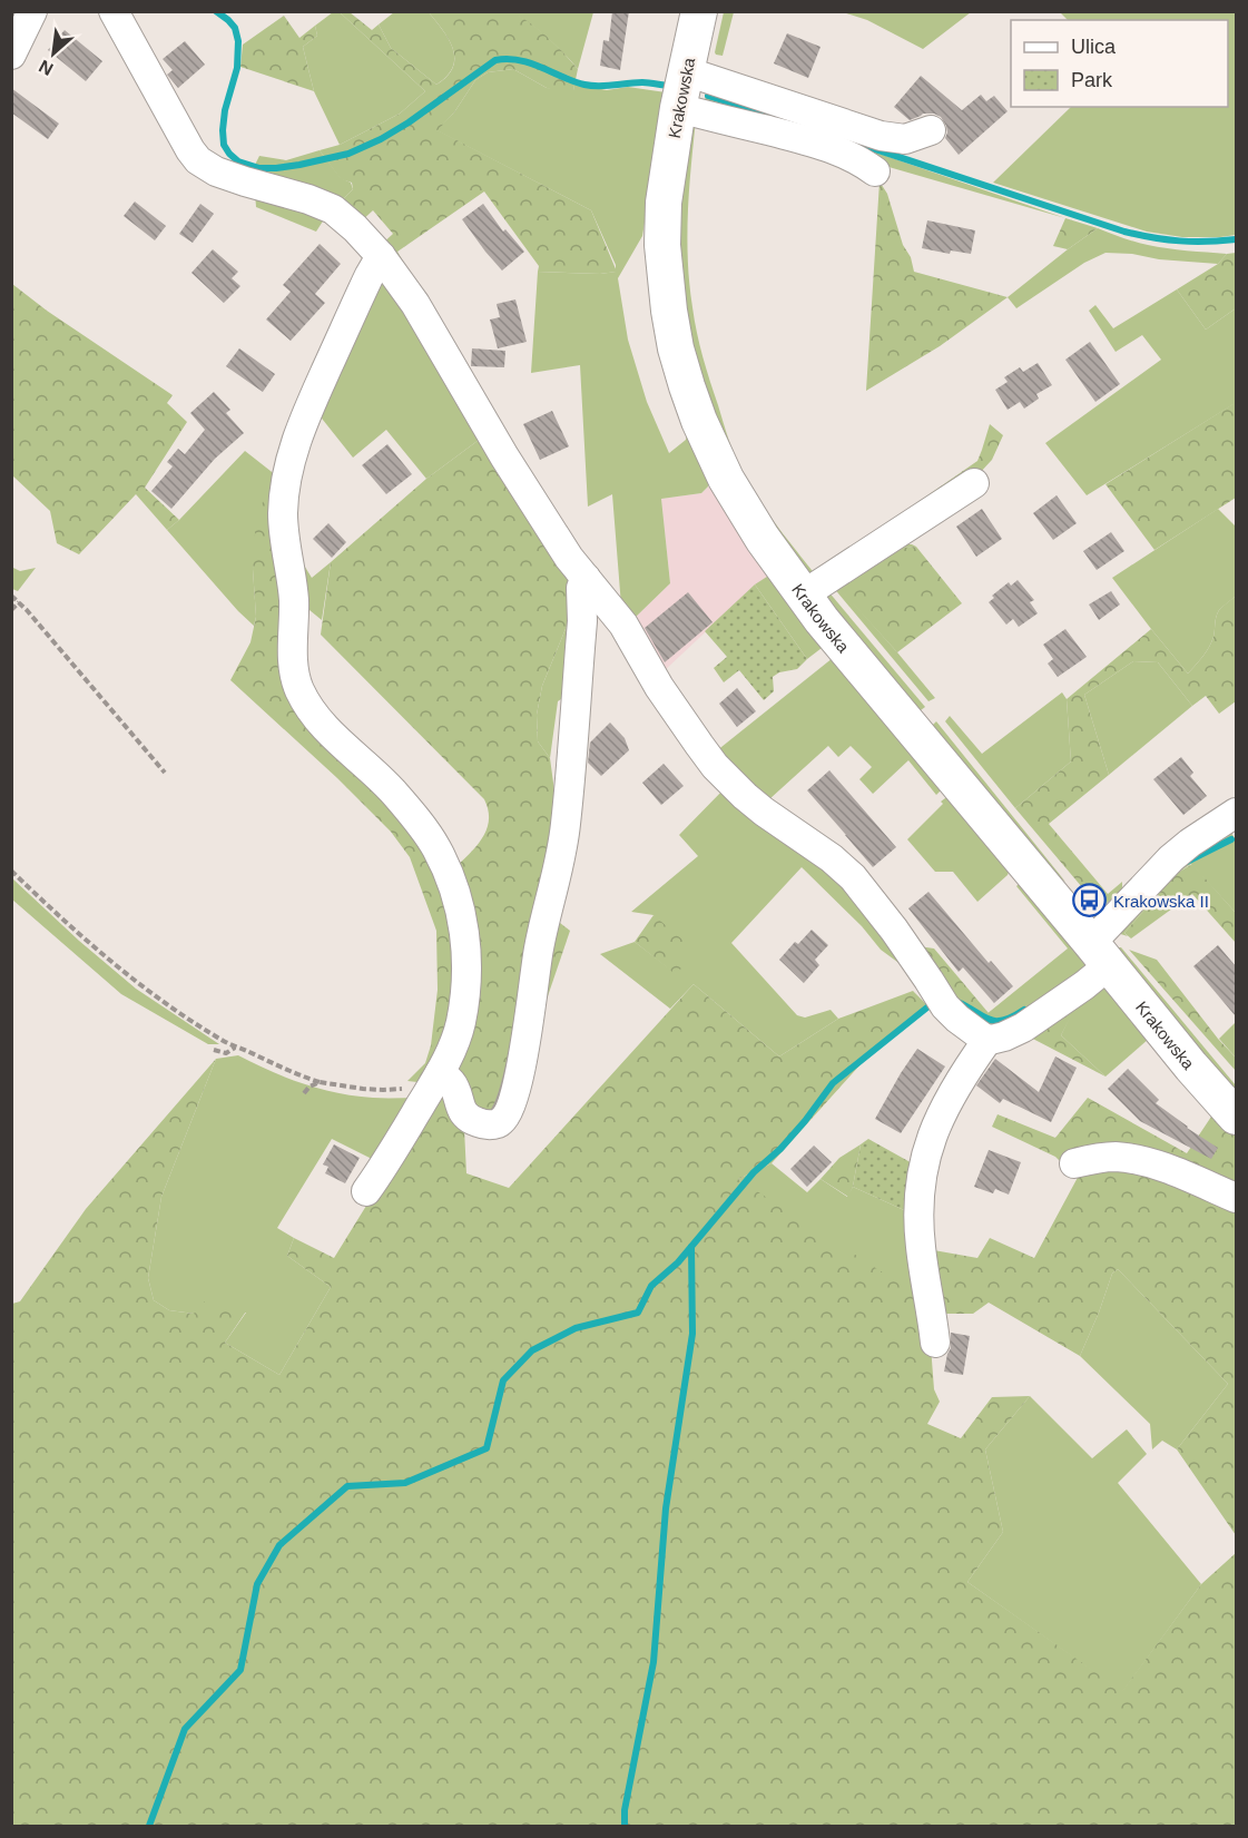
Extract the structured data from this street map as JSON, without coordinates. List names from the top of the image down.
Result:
{
  "streets": {
    "main road": ["Krakowska"]
  },
  "places": {
    "bus stop": ["Krakowska II"]
  },
  "legend": ["Ulica", "Park"],
  "north": "bottom left"
}
